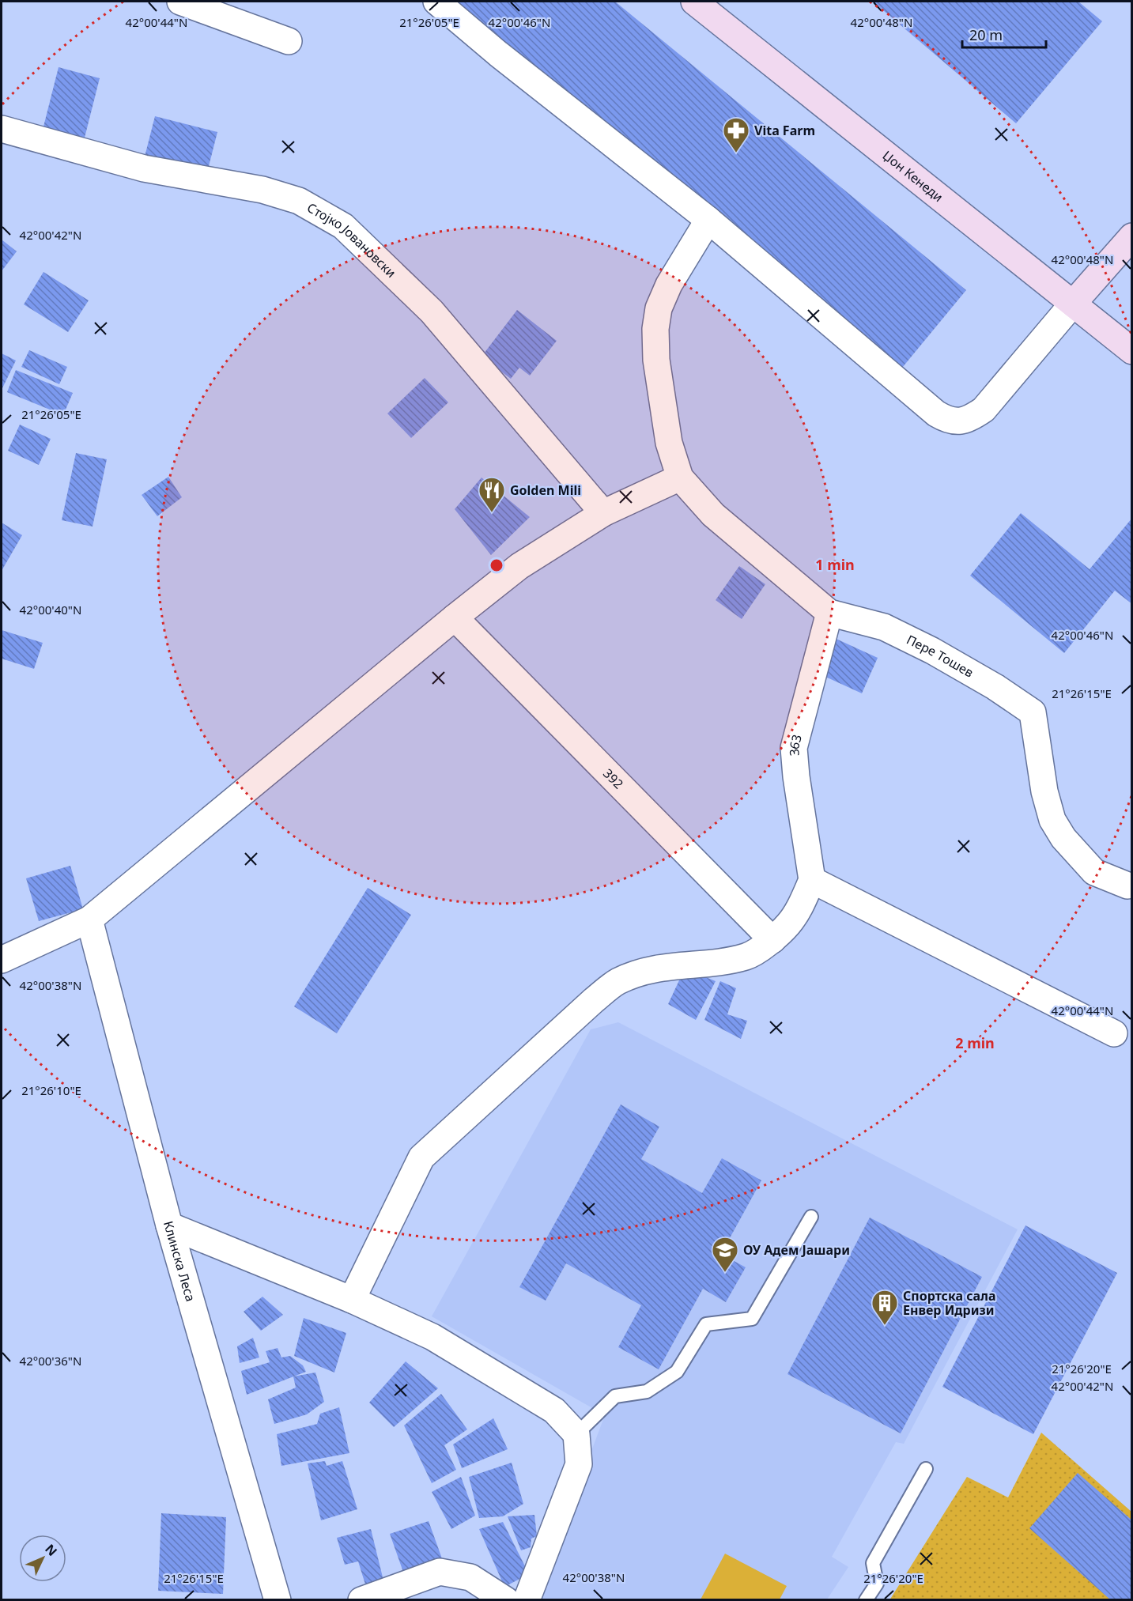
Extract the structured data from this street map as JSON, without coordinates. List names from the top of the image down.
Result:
{
  "streets": {
    "street": [
      "Џон Кенеди",
      "Стојко Јовановски",
      "Пере Тошев",
      "363",
      "392",
      "Клинска Леса"
    ]
  },
  "crossings": [
    ["Пере Тошев", "363"]
  ],
  "places": {
    "pharmacy": ["Vita Farm"],
    "restaurant": ["Golden Mili"],
    "school or university": ["ОУ Адем Јашари"],
    "building": ["Спортска сала Енвер Идризи"]
  },
  "scale_bar": "20 m",
  "north": "top right",
  "coordinates": [
    "21°26'05\"E",
    "42°00'48\"N",
    "42°00'44\"N",
    "42°00'46\"N",
    "42°00'42\"N",
    "42°00'40\"N",
    "21°26'15\"E",
    "42°00'38\"N",
    "21°26'10\"E",
    "42°00'36\"N",
    "21°26'20\"E"
  ],
  "rings": ["1 min", "2 min"]
}
